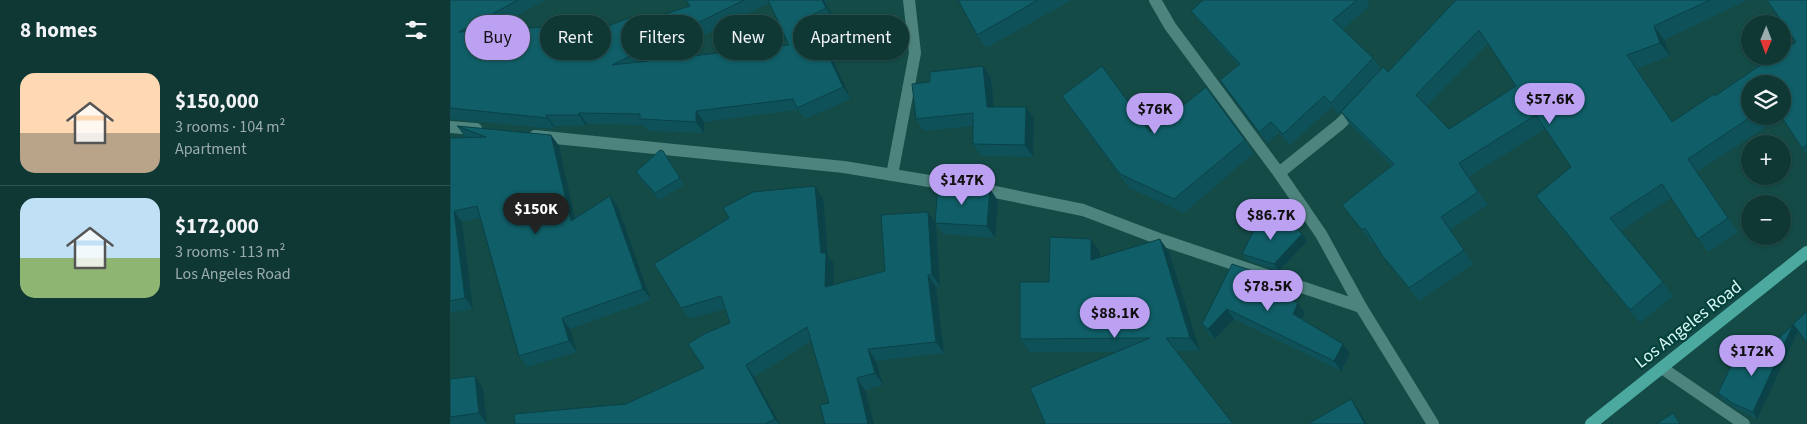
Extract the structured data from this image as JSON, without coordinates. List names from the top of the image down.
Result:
{
  "streets": {
    "main road": ["Los Angeles Road"]
  },
  "north": "bottom",
  "page": {
    "heading": "8 homes",
    "map_buttons": ["+", "−"],
    "chip": [
      "Buy",
      "Rent",
      "Filters",
      "New",
      "Apartment"
    ],
    "list": [
      {
        "name": "$150,000",
        "note": "3 rooms · 104 m² · Apartment"
      },
      {
        "name": "$172,000",
        "note": "3 rooms · 113 m² · Los Angeles Road"
      }
    ],
    "price": [
      "$57.6K",
      "$76K",
      "$147K",
      "$150K",
      "$86.7K",
      "$78.5K",
      "$88.1K",
      "$172K"
    ]
  }
}
